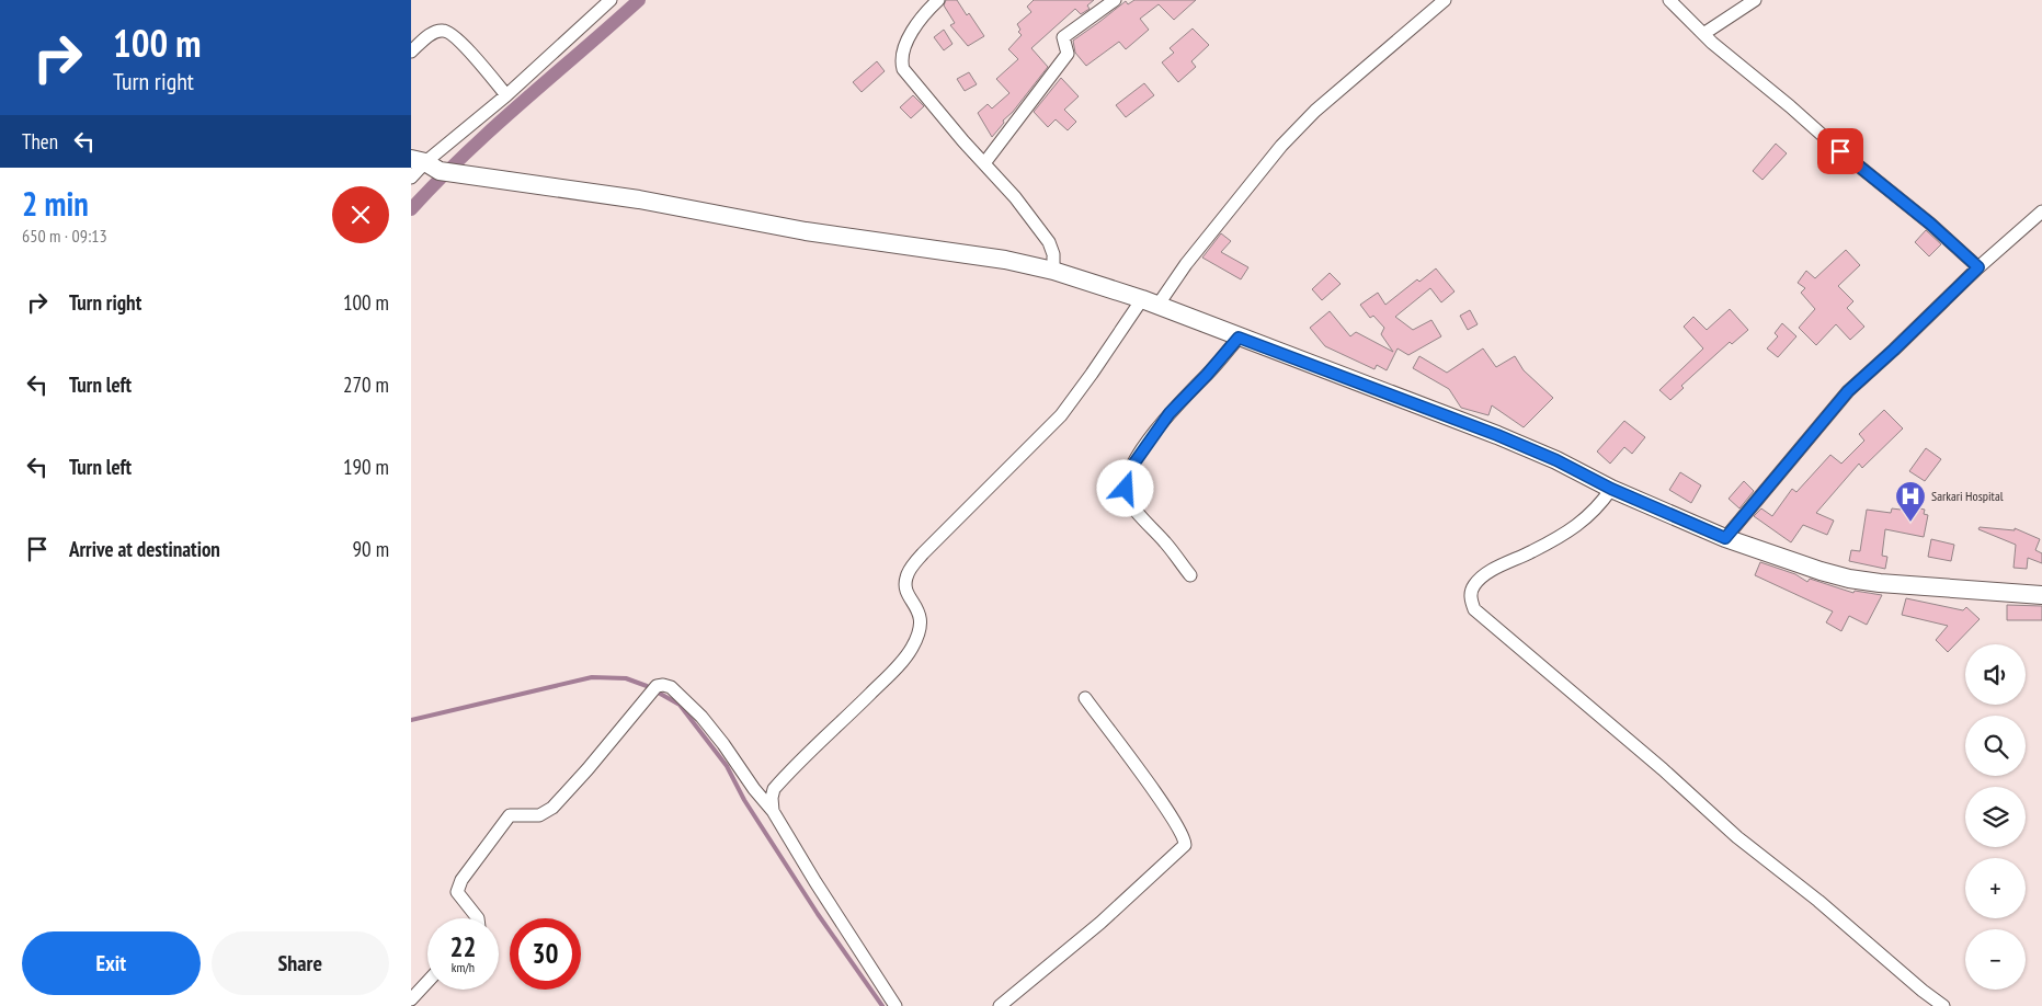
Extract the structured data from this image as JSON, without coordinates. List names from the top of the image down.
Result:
{
  "places": {
    "hospital": ["Sarkari Hospital"]
  },
  "page": {
    "turn": ["100 m", "Turn right"],
    "then": "Then",
    "heading": ["2 min", "650 m · 09:13"],
    "list": [
      {
        "name": "Turn right",
        "value": "100 m"
      },
      {
        "name": "Turn left",
        "value": "270 m"
      },
      {
        "name": "Turn left",
        "value": "190 m"
      },
      {
        "name": "Arrive at destination",
        "value": "90 m"
      }
    ],
    "map_buttons": ["+", "−"],
    "speed": "22 km/h",
    "limit": "30",
    "buttons": ["Exit", "Share"]
  }
}
